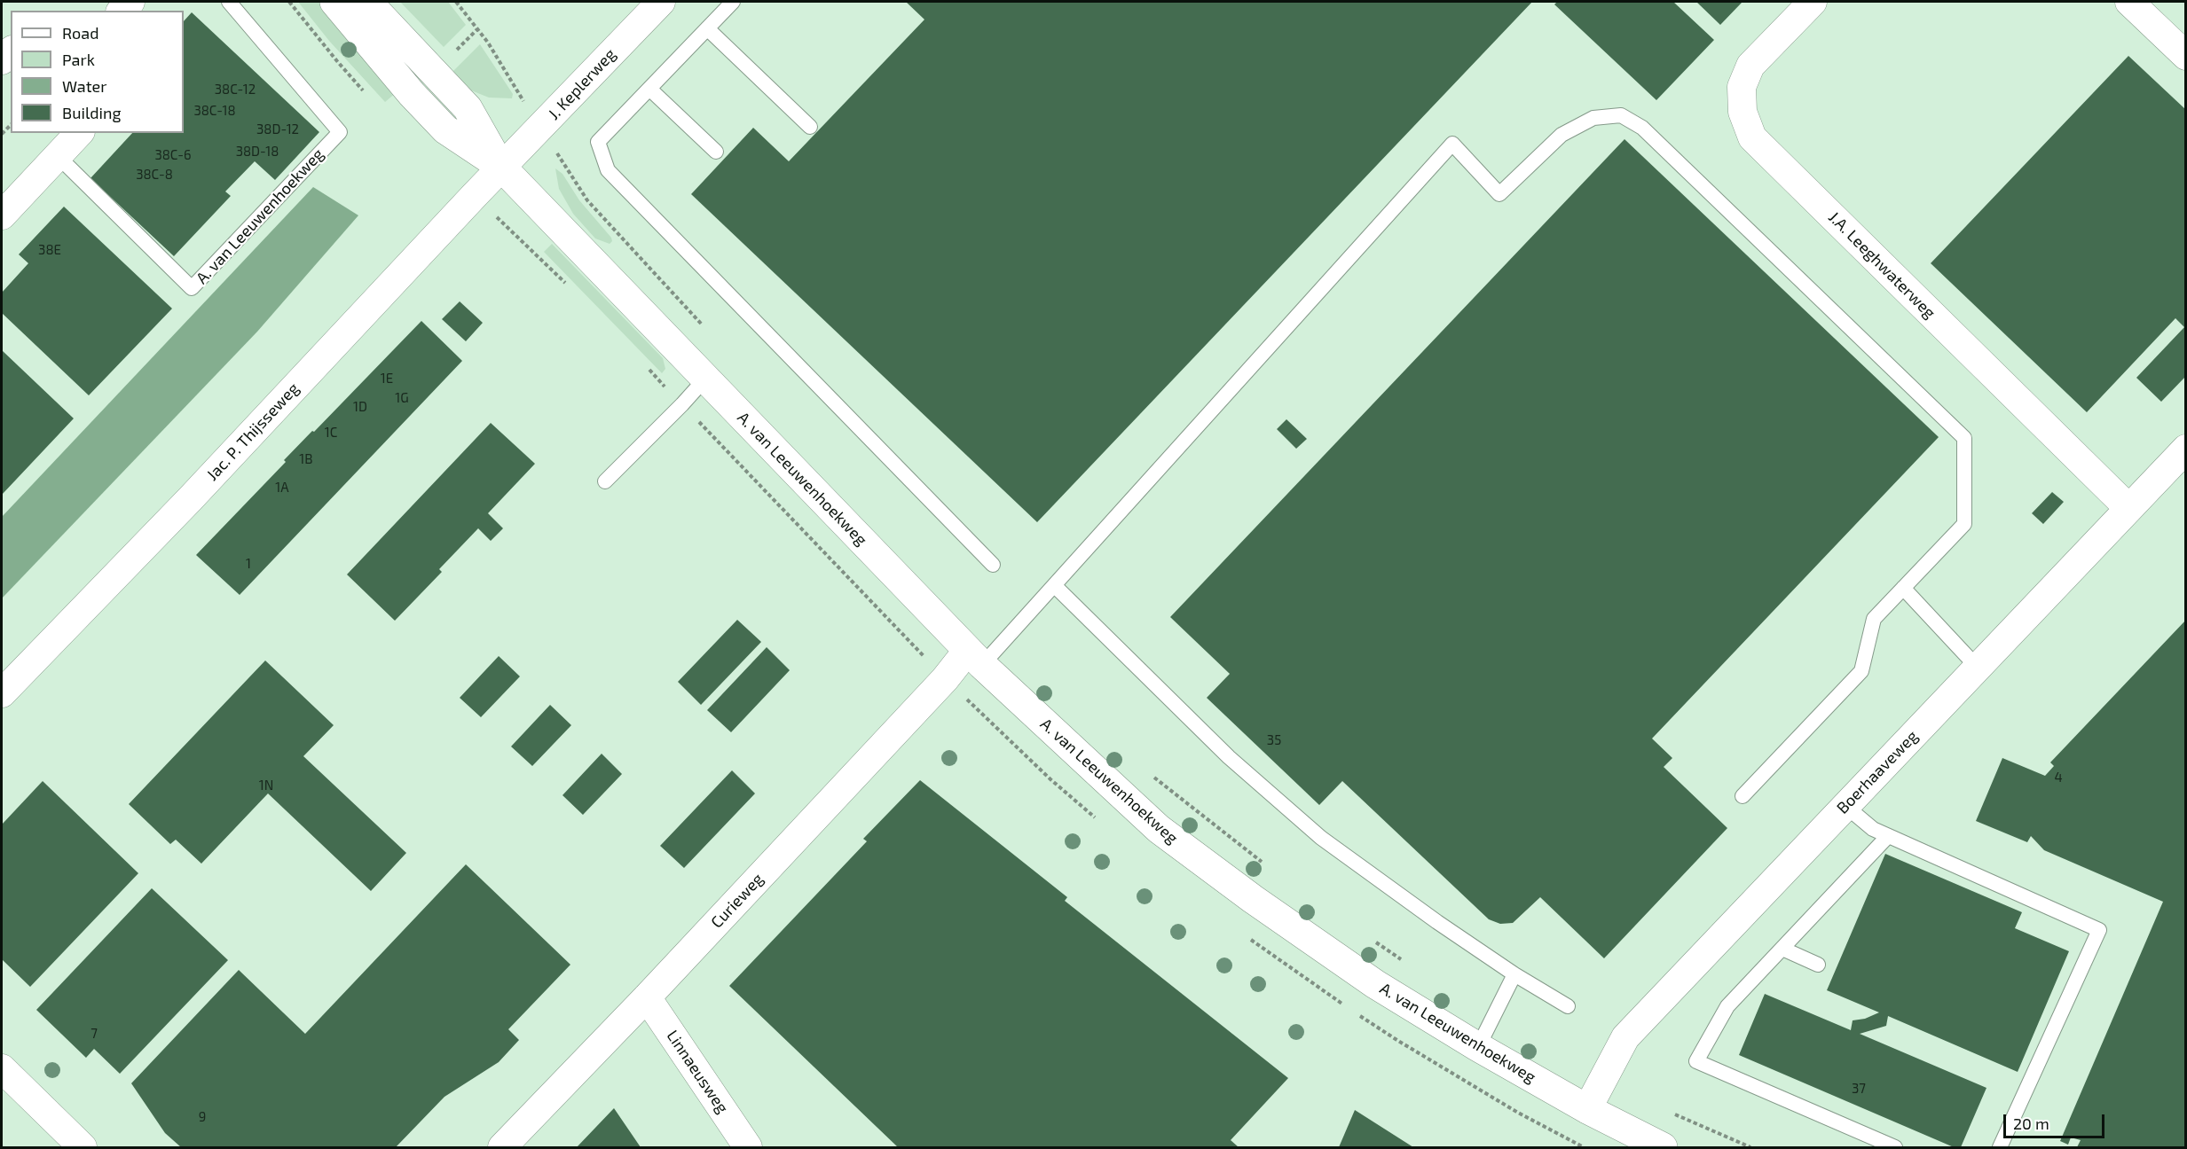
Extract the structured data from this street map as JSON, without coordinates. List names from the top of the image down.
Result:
{
  "streets": {
    "street": [
      "J. Keplerweg",
      "A. van Leeuwenhoekweg",
      "J.A. Leeghwaterweg",
      "Jac. P. Thijsseweg",
      "Boerhaaveweg",
      "Curieweg",
      "Linnaeusweg"
    ]
  },
  "crossings": [
    ["J. Keplerweg", "A. van Leeuwenhoekweg"],
    ["J. Keplerweg", "Jac. P. Thijsseweg"],
    ["A. van Leeuwenhoekweg", "Jac. P. Thijsseweg"],
    ["A. van Leeuwenhoekweg", "Boerhaaveweg"],
    ["A. van Leeuwenhoekweg", "Curieweg"],
    ["J.A. Leeghwaterweg", "Boerhaaveweg"],
    ["Curieweg", "Linnaeusweg"]
  ],
  "house_numbers": [
    "38C-12",
    "38C-18",
    "38D-12",
    "38D-18",
    "38C-6",
    "38C-8",
    "38E",
    "1E",
    "1G",
    "1D",
    "1C",
    "1B",
    "1A",
    "1",
    "35",
    "4",
    "1N",
    "7",
    "37",
    "9"
  ],
  "legend": [
    "Road",
    "Park",
    "Water",
    "Building"
  ],
  "scale_bar": "20 m"
}
